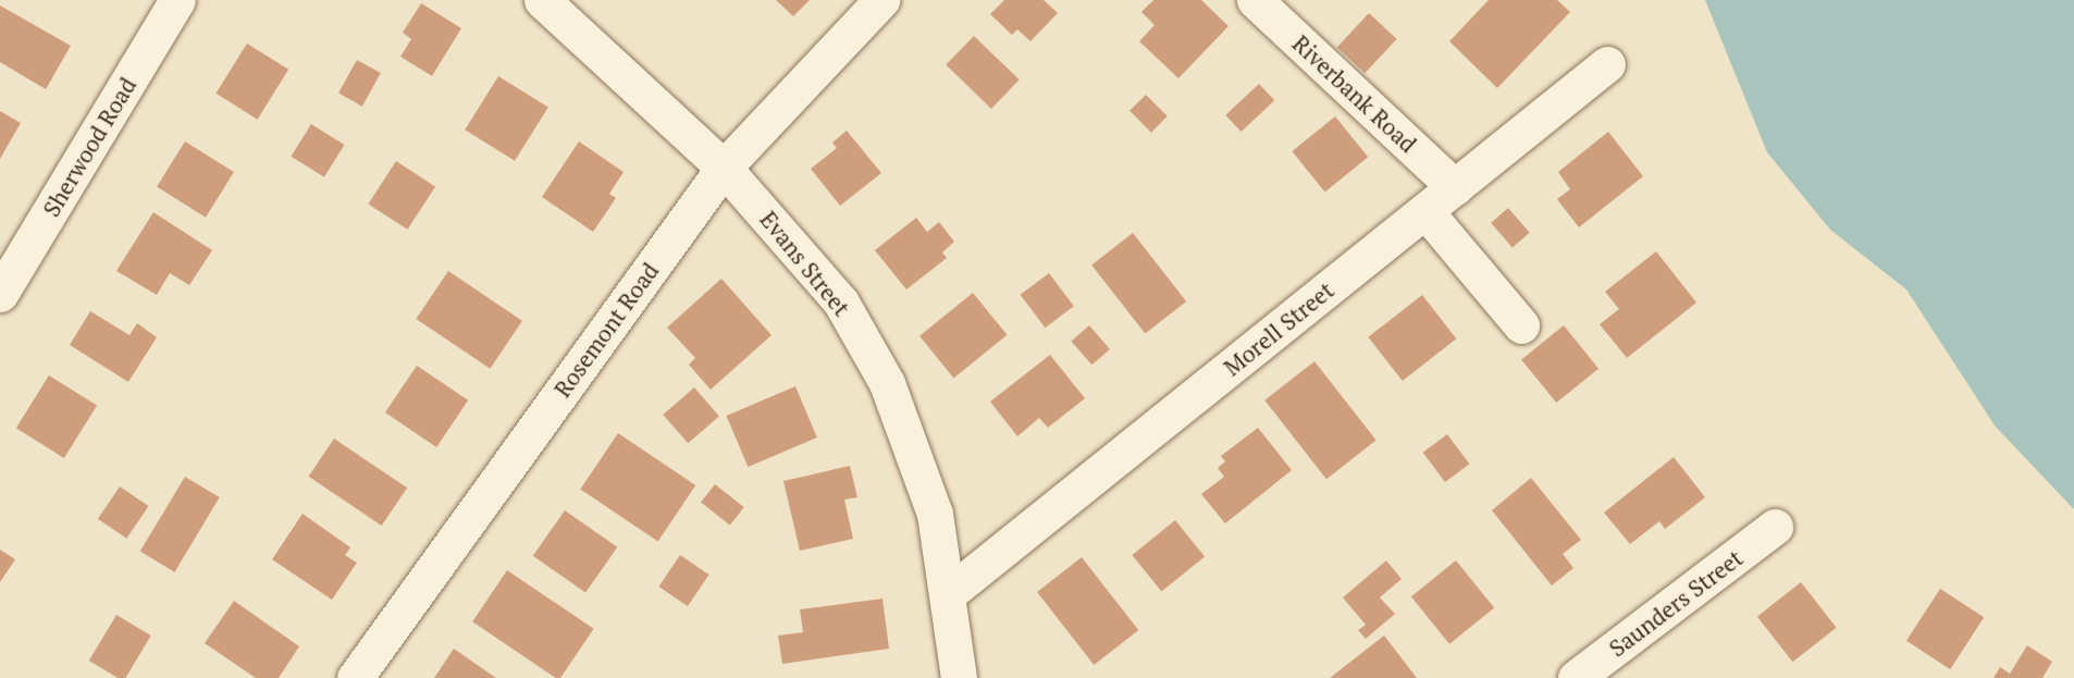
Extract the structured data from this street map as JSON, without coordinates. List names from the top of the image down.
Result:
{
  "streets": {
    "street": [
      "Riverbank Road",
      "Sherwood Road",
      "Evans Street",
      "Morell Street",
      "Rosemont Road",
      "Saunders Street"
    ]
  },
  "crossings": [
    ["Riverbank Road", "Morell Street"],
    ["Evans Street", "Morell Street"],
    ["Evans Street", "Rosemont Road"]
  ]
}
